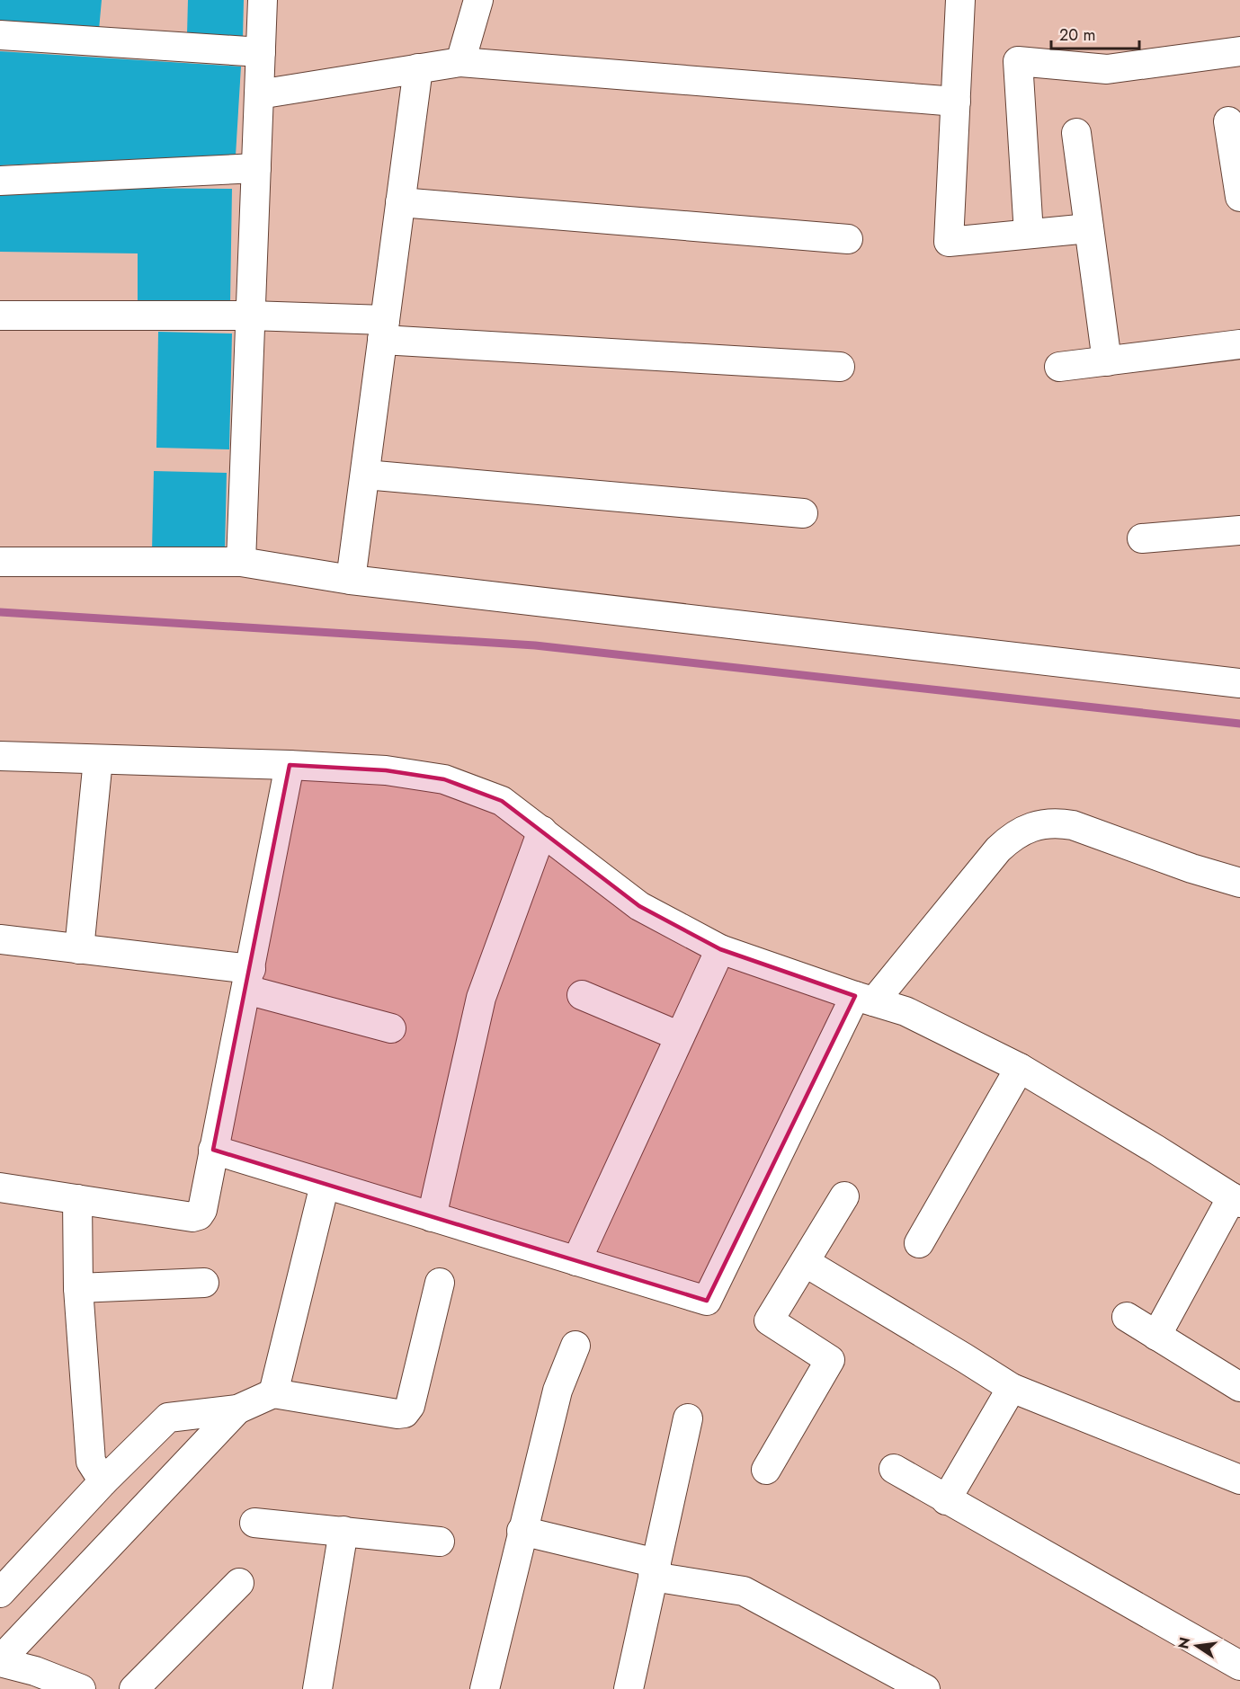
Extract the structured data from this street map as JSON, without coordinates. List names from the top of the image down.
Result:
{
  "scale_bar": "20 m",
  "north": "left"
}
